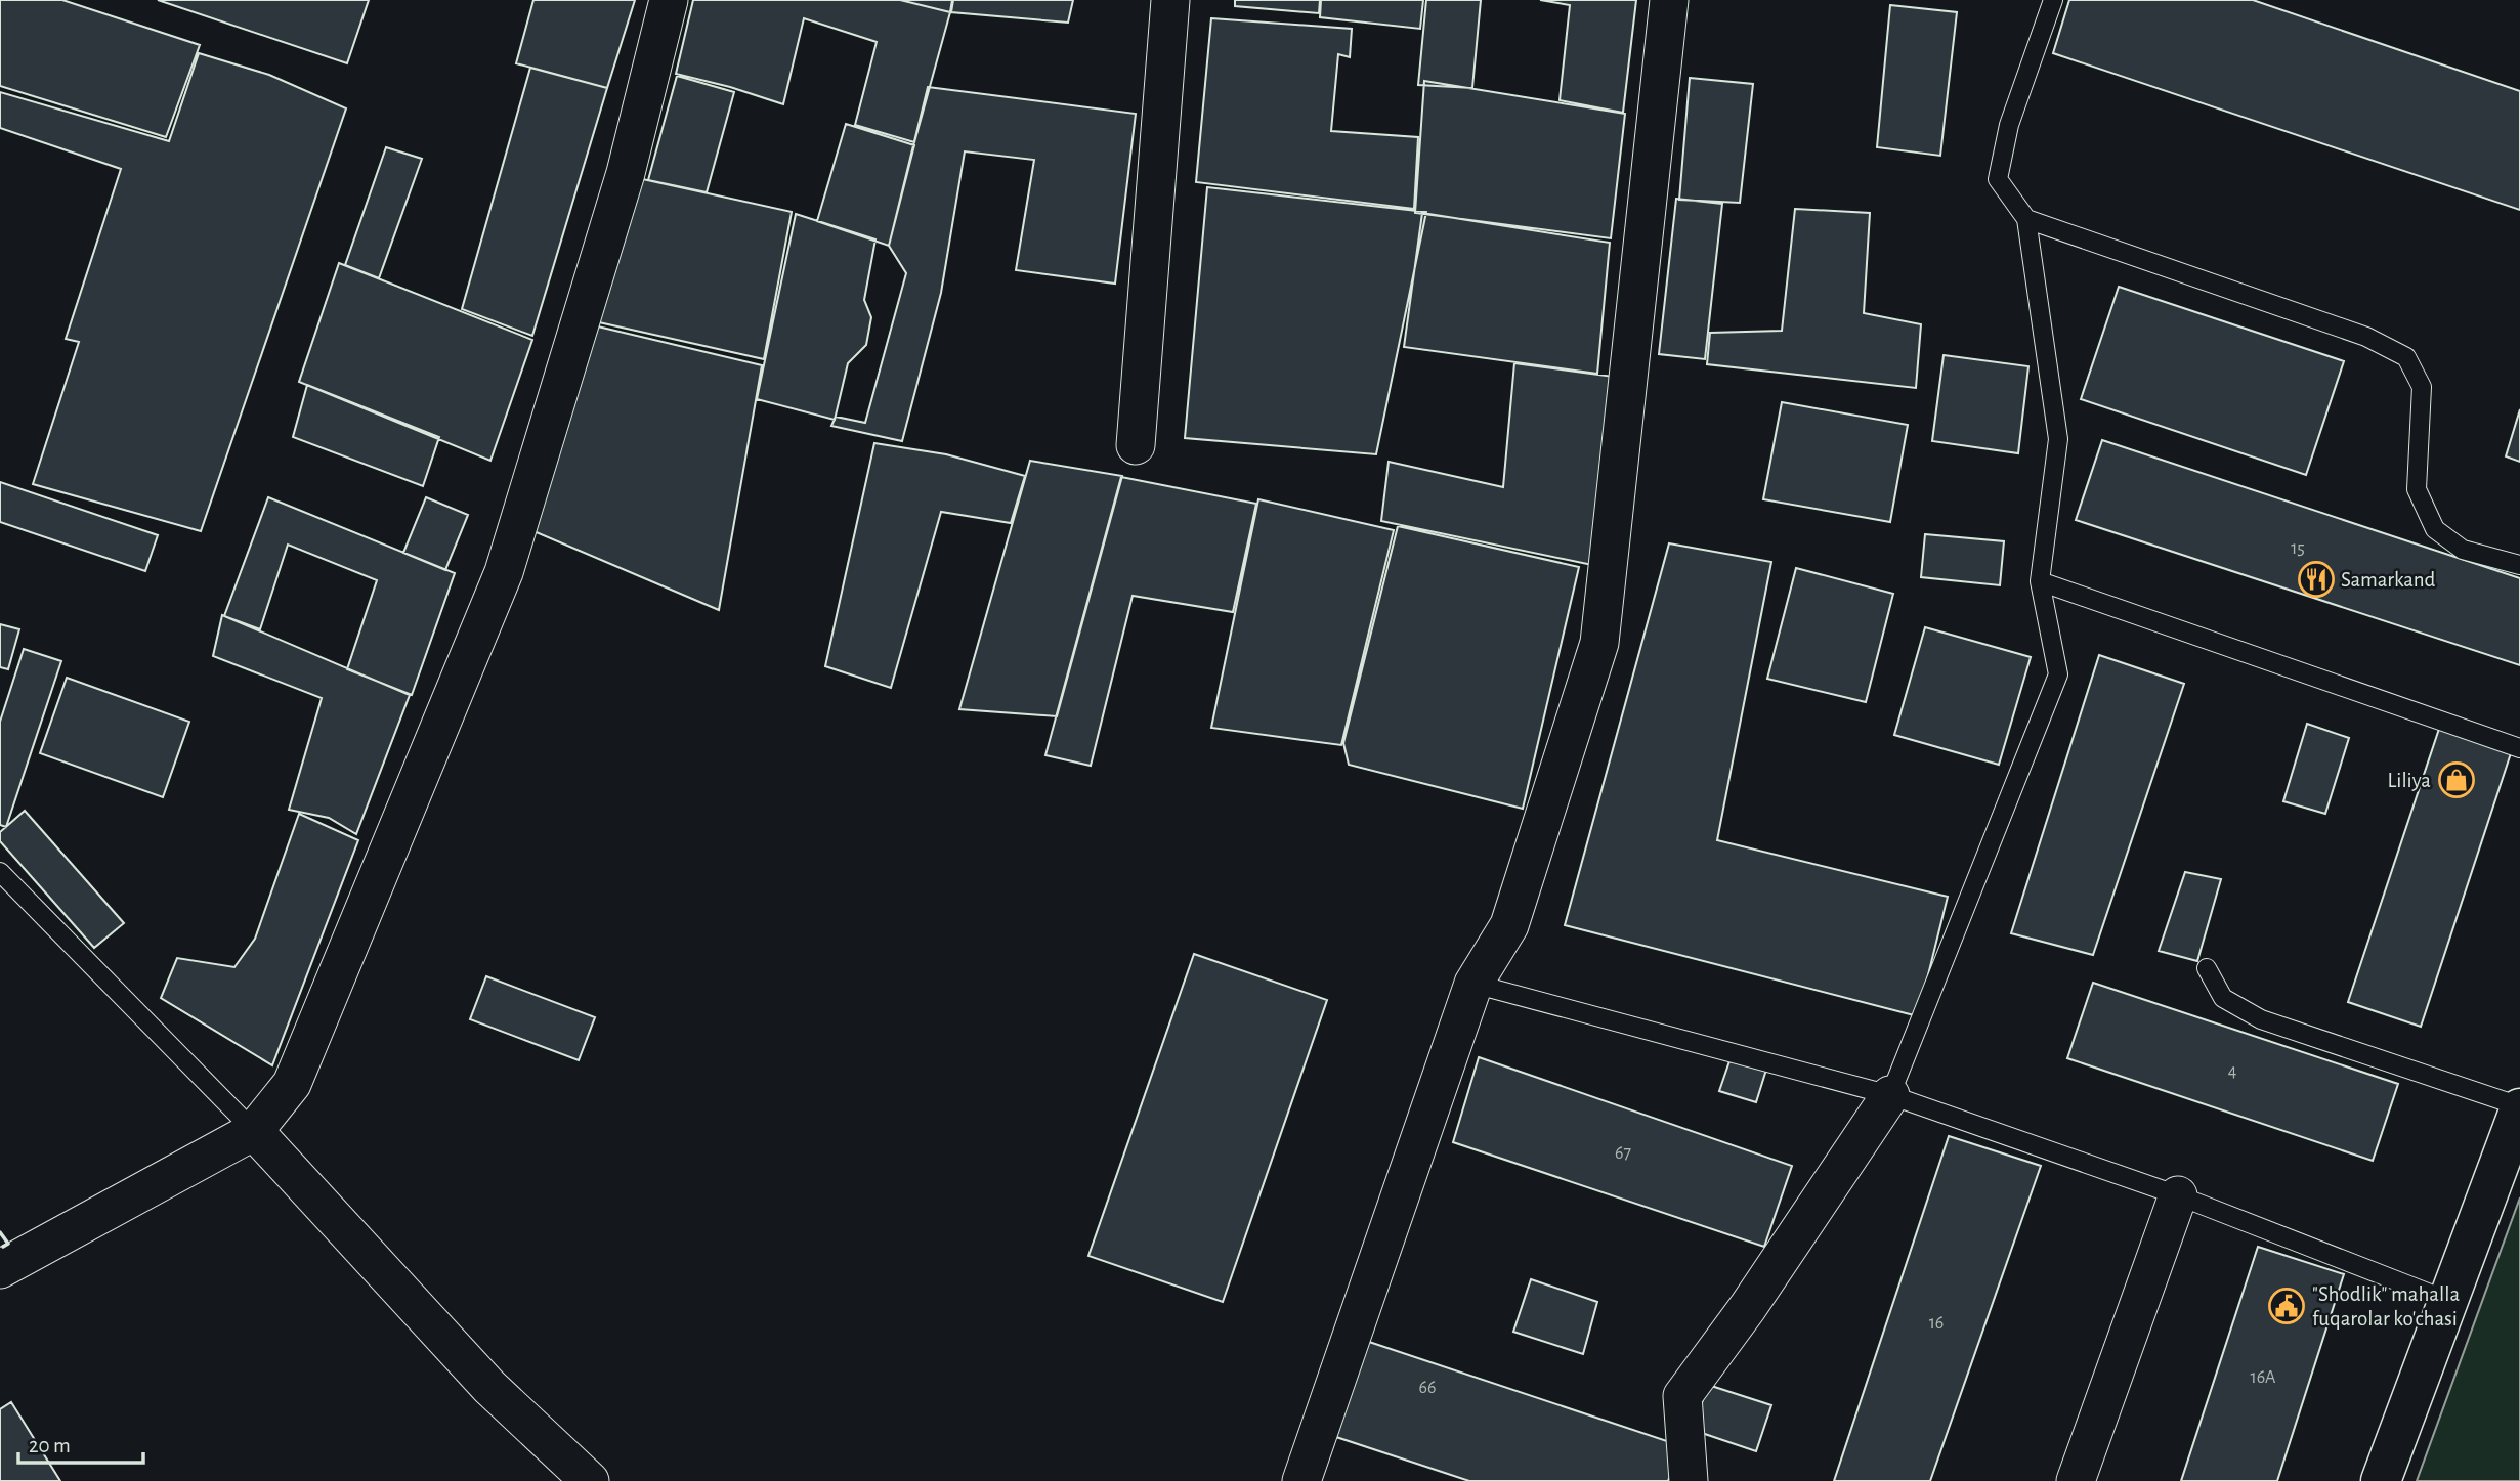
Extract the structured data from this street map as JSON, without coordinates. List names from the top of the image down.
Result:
{
  "places": {
    "restaurant": ["Samarkand"],
    "shop": ["Liliya"],
    "public building": ["\"Shodlik\" mahalla fuqarolar ko'chasi"]
  },
  "house_numbers": [
    "15",
    "4",
    "67",
    "16",
    "16A",
    "66"
  ],
  "scale_bar": "20 m"
}
